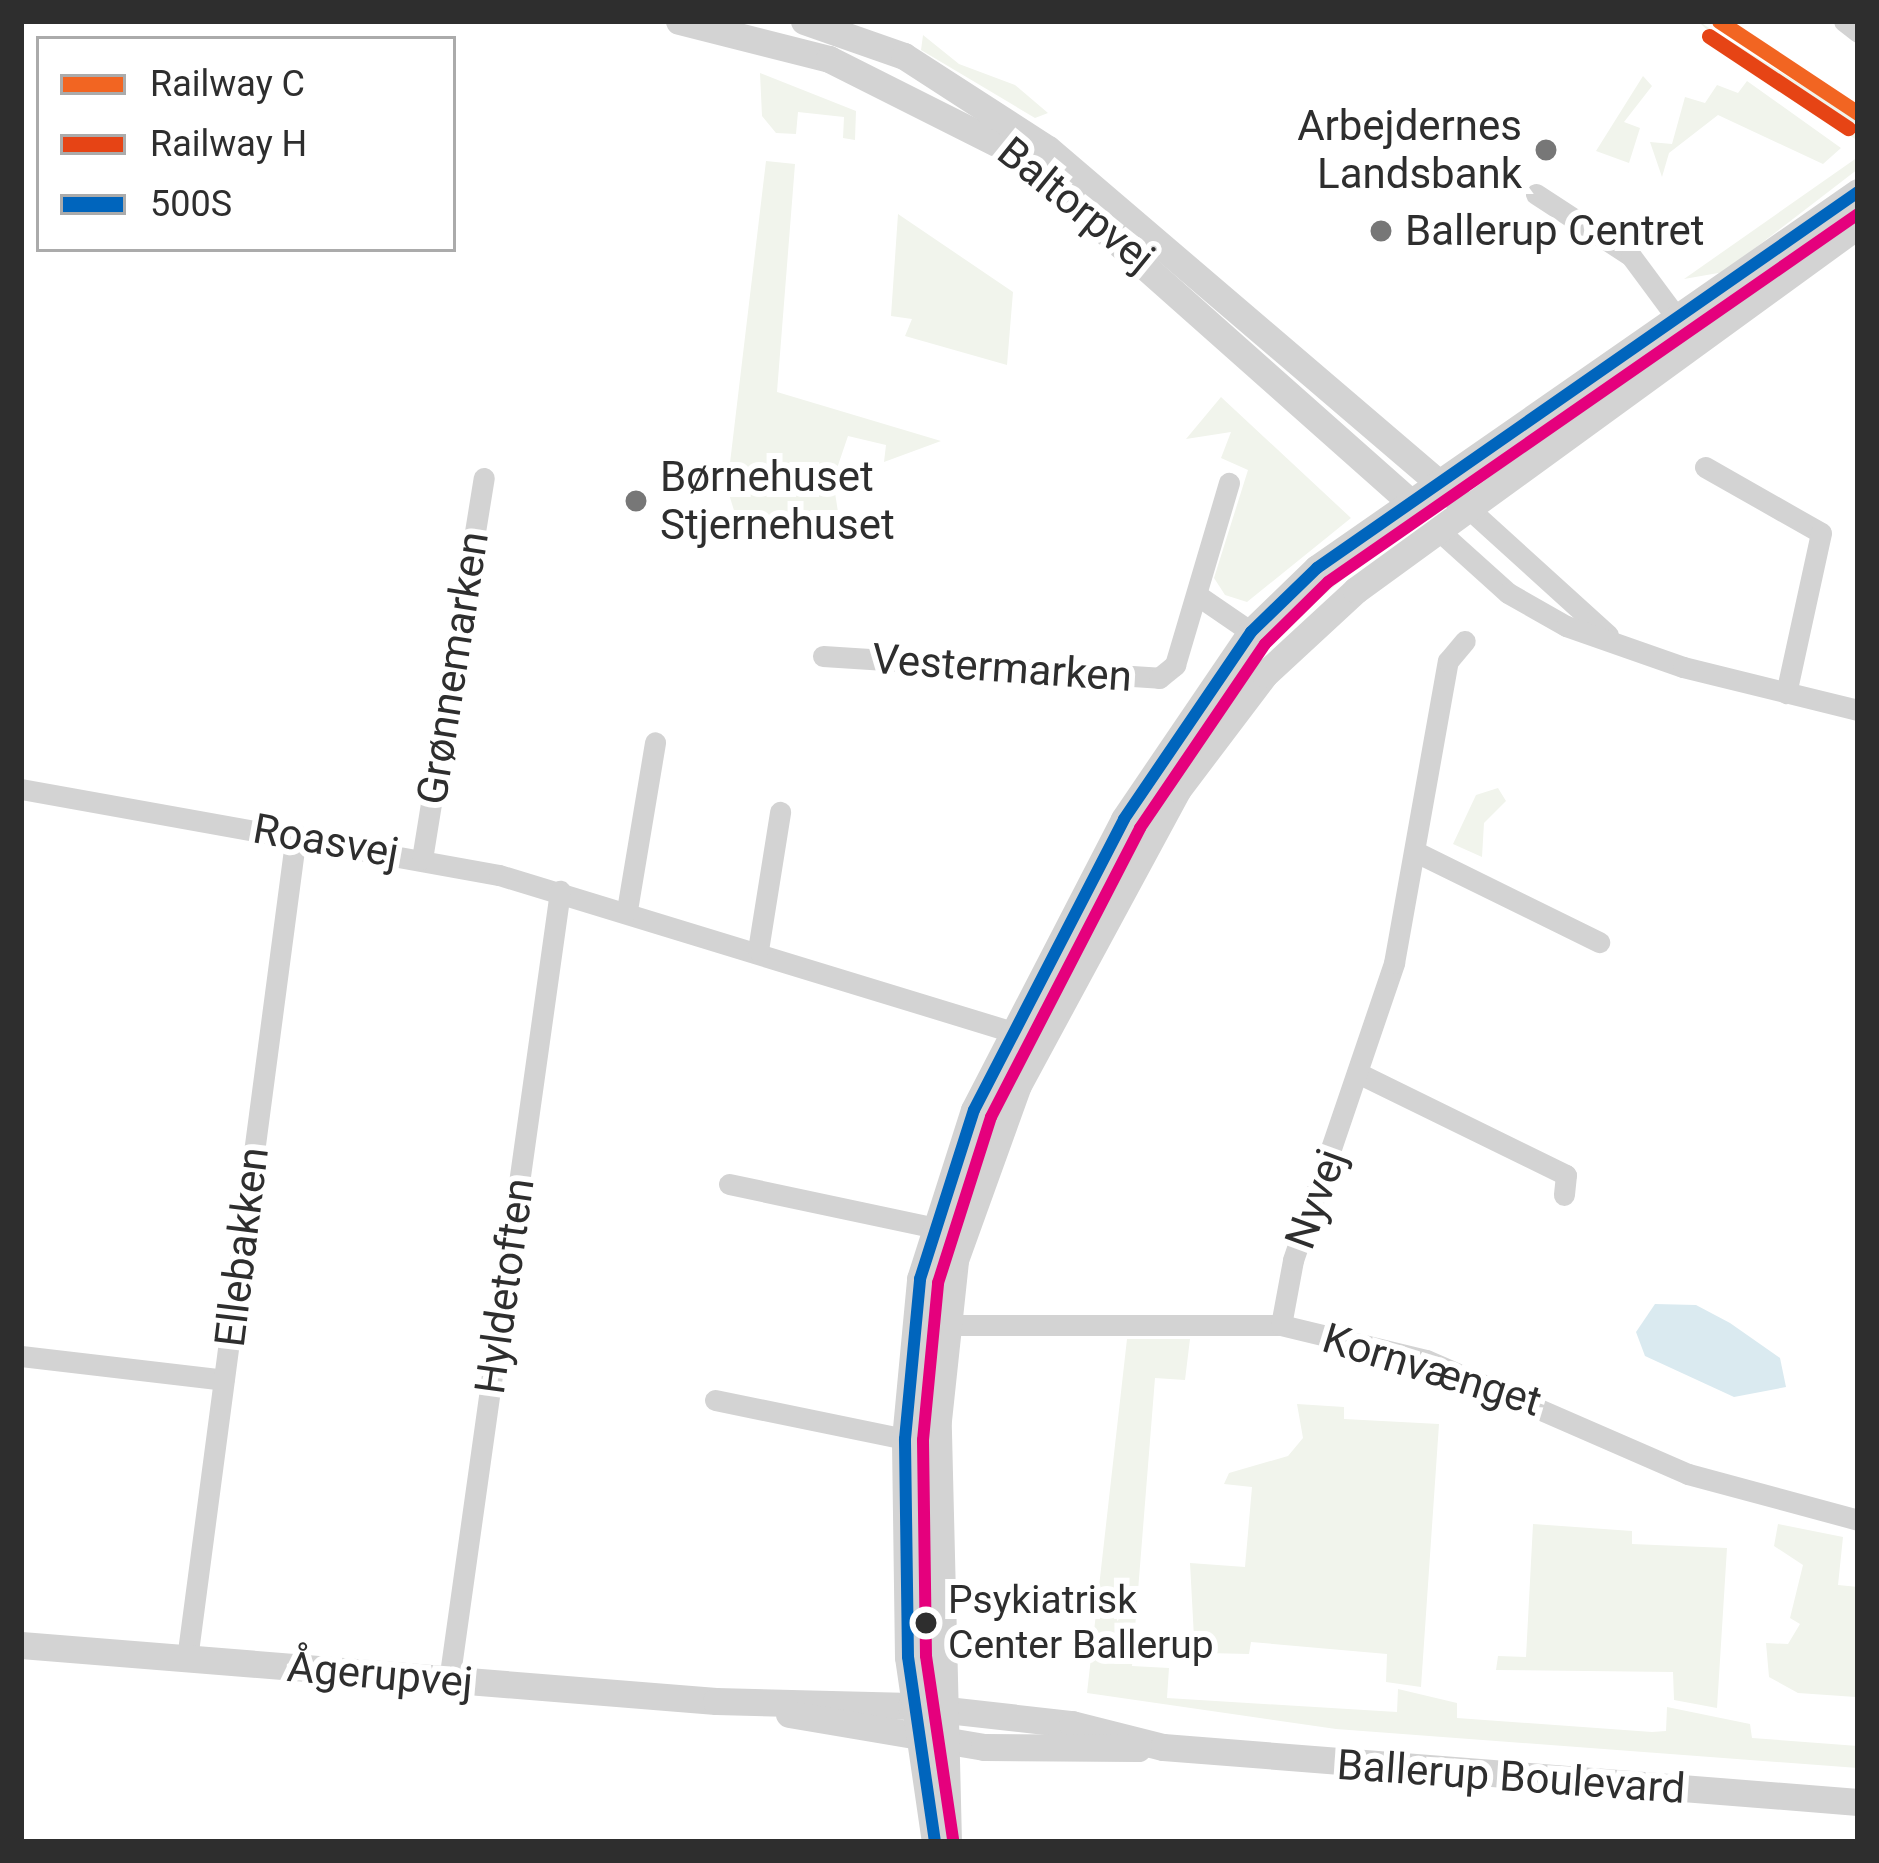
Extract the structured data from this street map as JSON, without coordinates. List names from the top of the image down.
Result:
{
  "streets": {
    "street": [
      "Baltorpvej",
      "Grønnemarken",
      "Vestermarken",
      "Roasvej",
      "Nyvej",
      "Ellebakken",
      "Hyldetoften",
      "Kornvænget",
      "Ågerupvej",
      "Ballerup Boulevard"
    ]
  },
  "crossings": [
    ["Grønnemarken", "Roasvej"],
    ["Roasvej", "Ellebakken"],
    ["Roasvej", "Hyldetoften"],
    ["Nyvej", "Kornvænget"],
    ["Ellebakken", "Ågerupvej"],
    ["Hyldetoften", "Ågerupvej"],
    ["Ågerupvej", "Ballerup Boulevard"]
  ],
  "places": [
    "Arbejdernes Landsbank",
    "Ballerup Centret",
    "Børnehuset Stjernehuset",
    "Psykiatrisk Center Ballerup"
  ],
  "lines": ["rail line C", "rail line H", "transit line 500S"],
  "legend": ["Railway C", "Railway H", "500S"]
}
